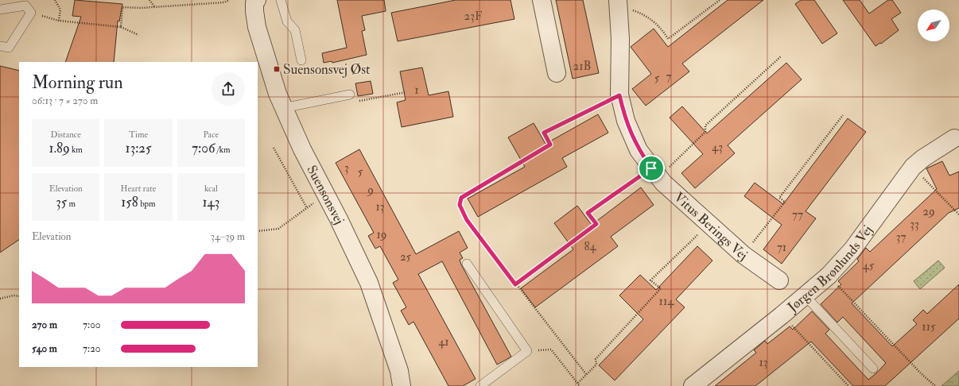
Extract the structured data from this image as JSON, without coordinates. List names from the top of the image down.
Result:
{
  "streets": {
    "street": ["Suensonsvej", "Vitus Berings Vej", "Jørgen Brønlunds Vej"]
  },
  "places": {
    "transit": ["Suensonsvej Øst"]
  },
  "house_numbers": [
    "23F",
    "21B",
    "7",
    "5",
    "1",
    "43",
    "3",
    "5",
    "9",
    "13",
    "29",
    "77",
    "33",
    "19",
    "37",
    "84",
    "71",
    "25",
    "45",
    "114",
    "115",
    "41",
    "13"
  ],
  "north": "bottom left",
  "page": {
    "heading": ["Morning run", "06:13 · 7 × 270 m"],
    "stats": [
      ["Distance", "1.89 km"],
      ["Time", "13:25"],
      ["Pace", "7:06 /km"],
      ["Elevation", "35 m"],
      ["Heart rate", "158 bpm"],
      ["kcal", "143"]
    ],
    "chart": ["Elevation", "34–39 m"],
    "list": [
      {
        "name": "270 m",
        "note": "7:00"
      },
      {
        "name": "540 m",
        "note": "7:20"
      }
    ]
  }
}
